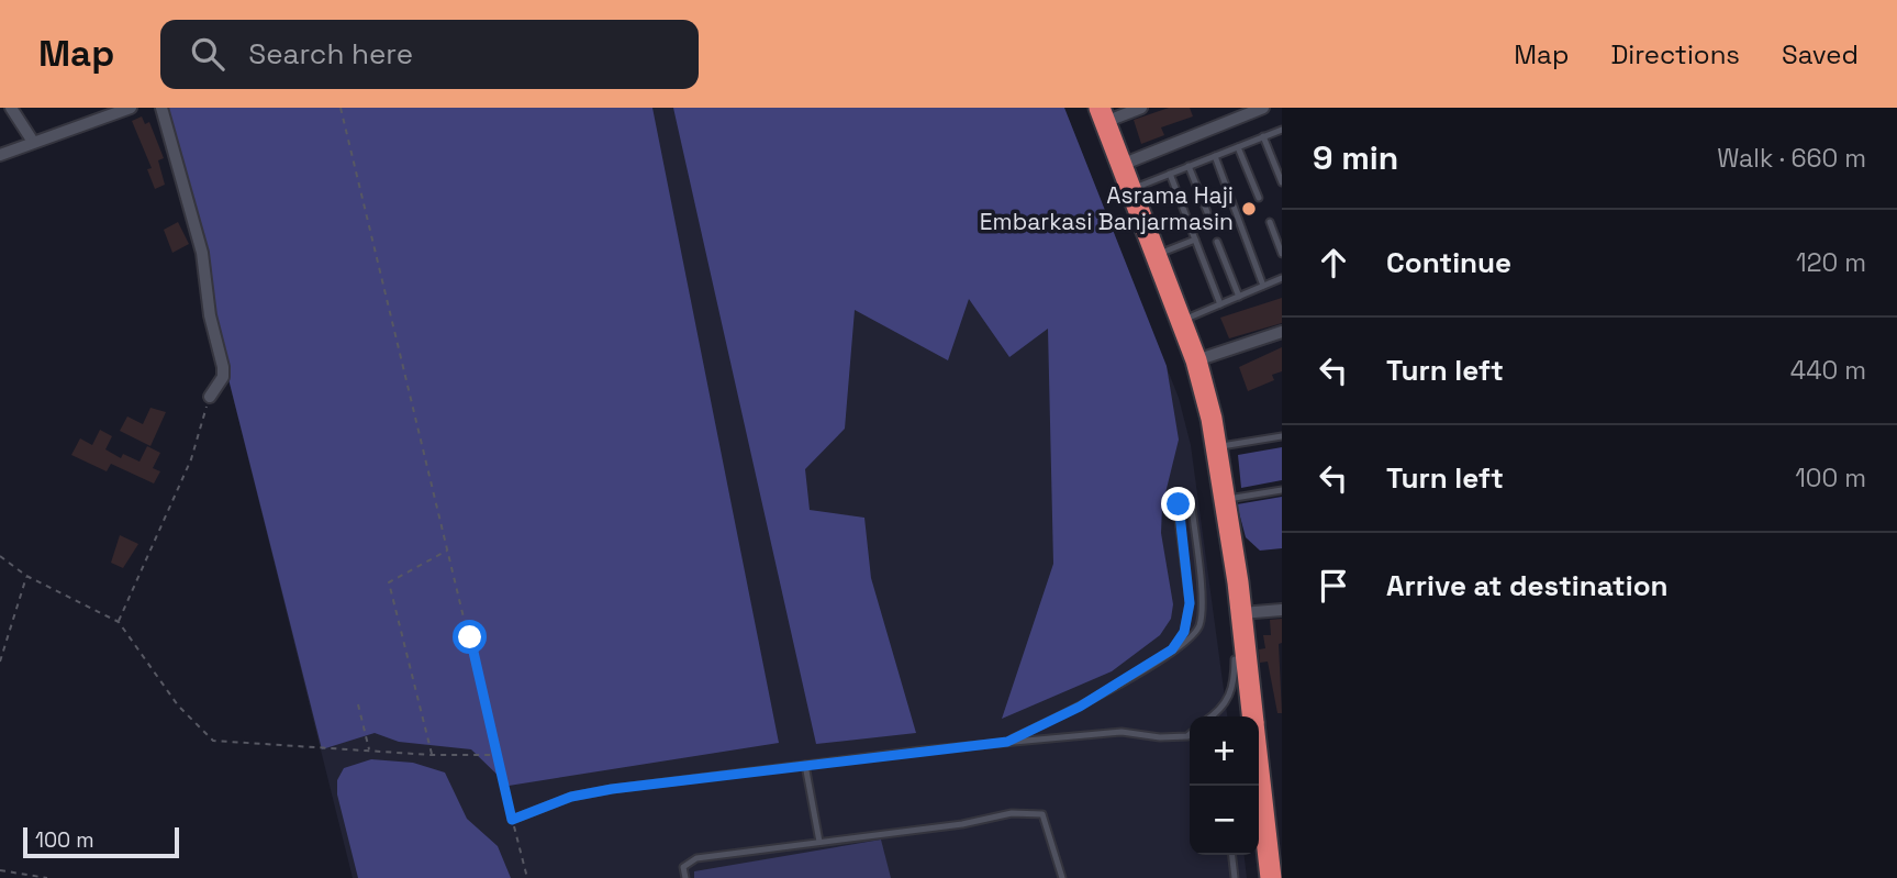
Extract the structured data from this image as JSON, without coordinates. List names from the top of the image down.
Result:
{
  "places": ["Asrama Haji Embarkasi Banjarmasin"],
  "scale_bar": "100 m",
  "page": {
    "header": "Map",
    "search": "Search here",
    "nav": ["Map", "Directions", "Saved"],
    "heading": ["9 min", "Walk · 660 m"],
    "list": [
      ["Continue", "120 m"],
      ["Turn left", "440 m"],
      ["Turn left", "100 m"],
      "Arrive at destination"
    ],
    "map_buttons": ["+", "−"],
    "scale": "100 m"
  }
}
